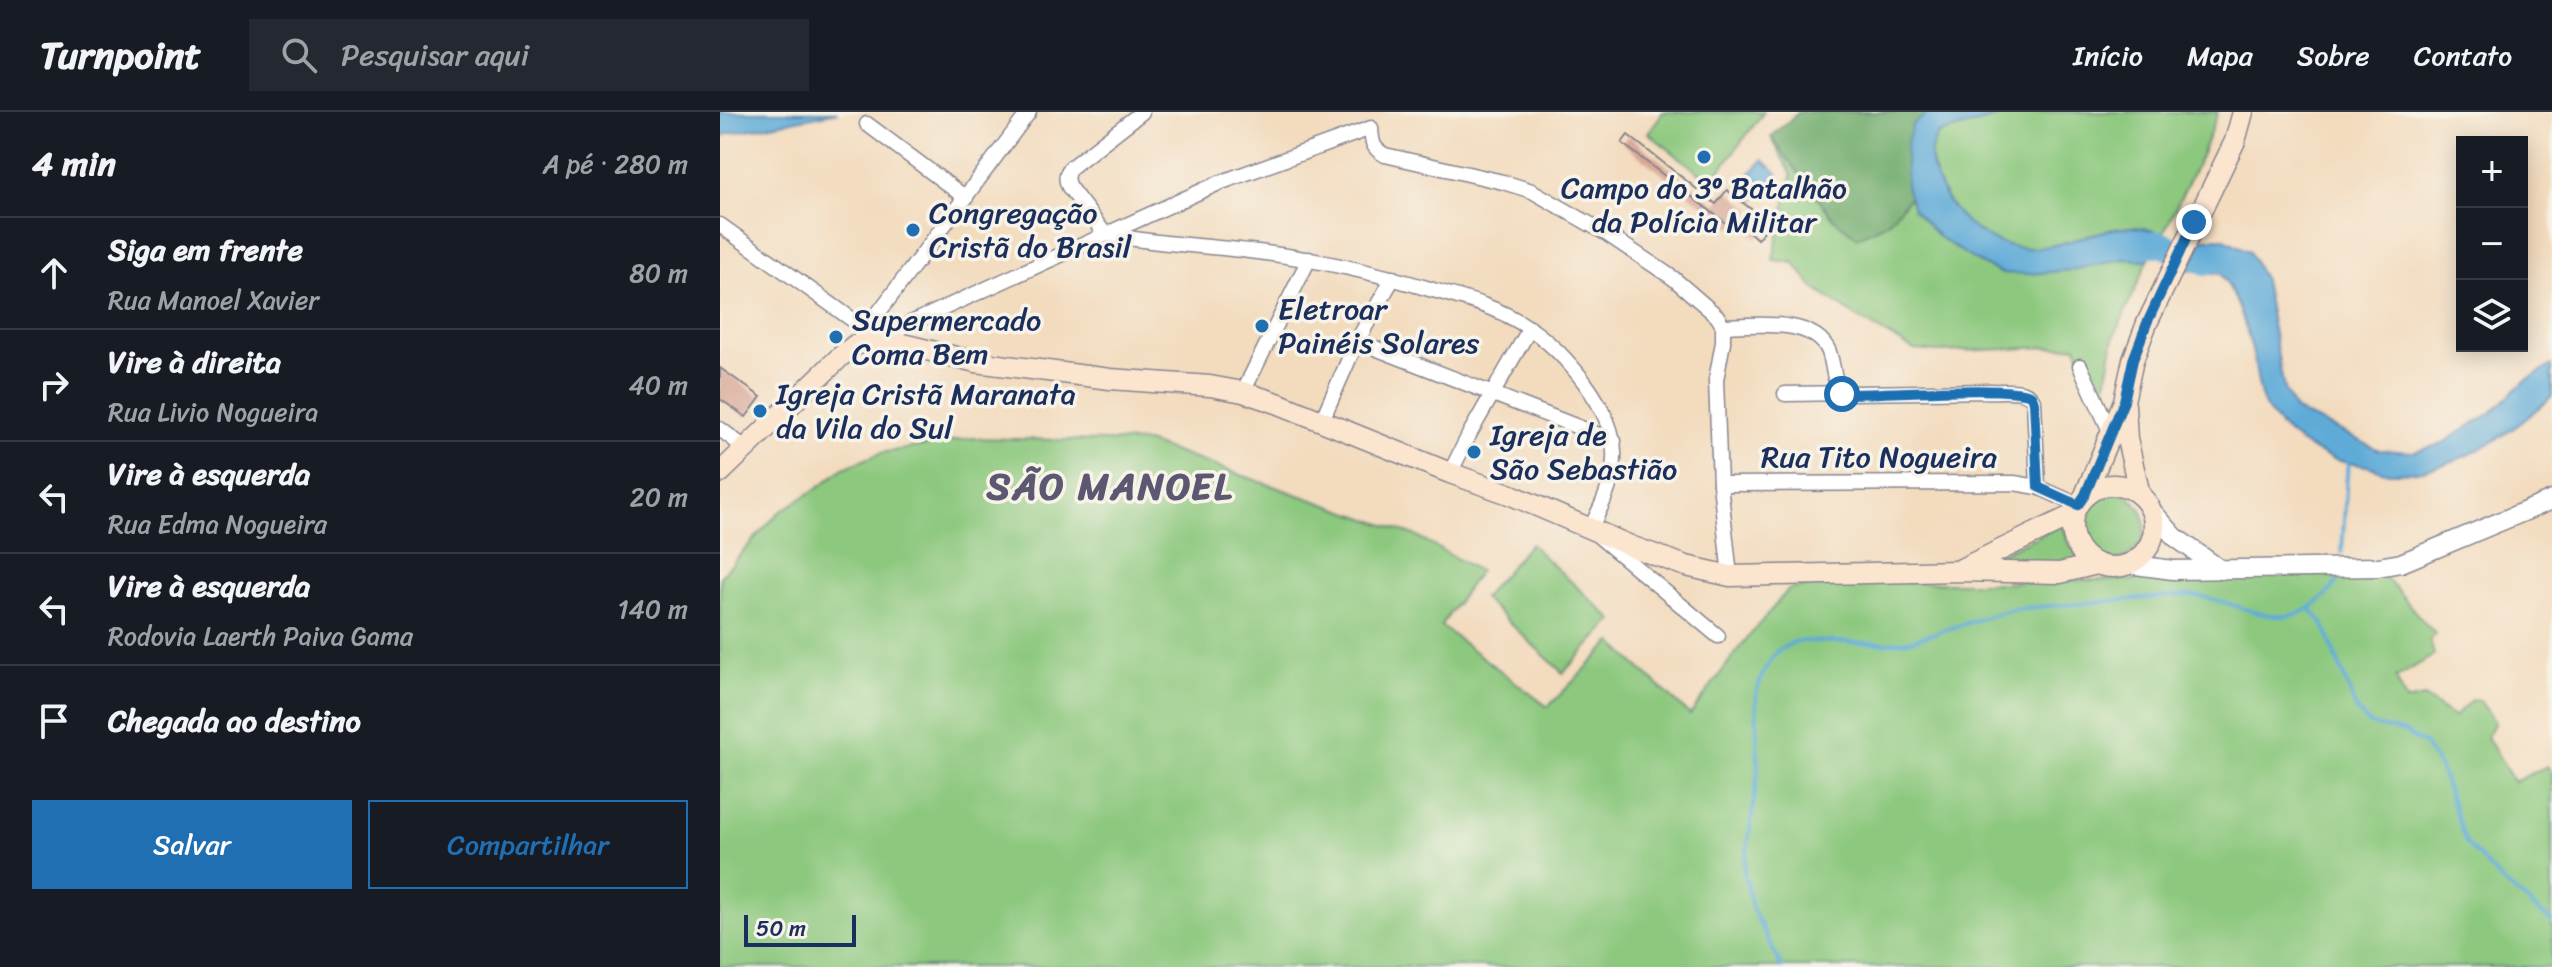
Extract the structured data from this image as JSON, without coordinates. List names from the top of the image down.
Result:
{
  "streets": {
    "street": ["Rua Tito Nogueira"]
  },
  "districts": ["SÃO MANOEL"],
  "places": [
    "Campo do 3º Batalhão da Polícia Militar",
    "Congregação Cristã do Brasil",
    "Eletroar Painéis Solares",
    "Supermercado Coma Bem",
    "Igreja Cristã Maranata da Vila do Sul",
    "Igreja de São Sebastião"
  ],
  "scale_bar": "50 m",
  "page": {
    "header": "Turnpoint",
    "search": "Pesquisar aqui",
    "nav": [
      "Início",
      "Mapa",
      "Sobre",
      "Contato"
    ],
    "heading": ["4 min", "A pé · 280 m"],
    "map_buttons": ["+", "−"],
    "list": [
      ["Siga em frente", "Rua Manoel Xavier", "80 m"],
      ["Vire à direita", "Rua Livio Nogueira", "40 m"],
      ["Vire à esquerda", "Rua Edma Nogueira", "20 m"],
      ["Vire à esquerda", "Rodovia Laerth Paiva Gama", "140 m"],
      "Chegada ao destino"
    ],
    "buttons": ["Salvar", "Compartilhar"],
    "scale": "50 m"
  }
}
